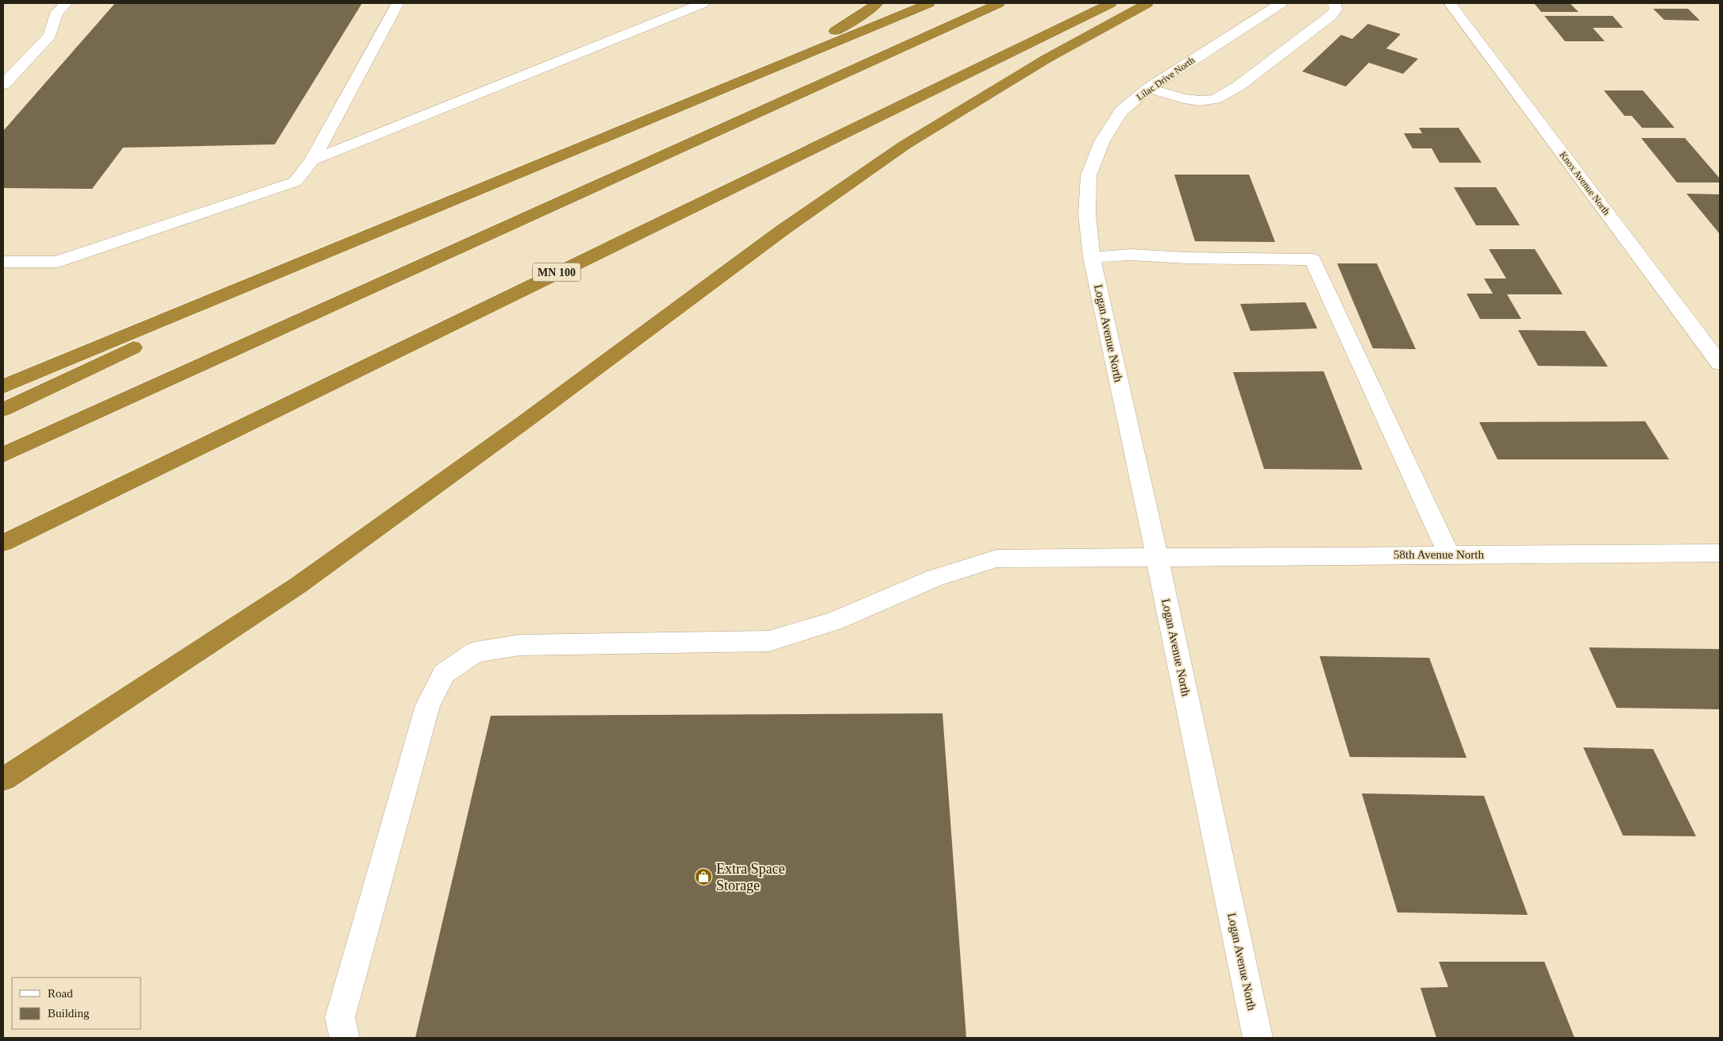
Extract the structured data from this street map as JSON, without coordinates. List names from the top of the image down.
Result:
{
  "streets": {
    "highway": ["MN 100"],
    "street": [
      "Lilac Drive North",
      "Knox Avenue North",
      "Logan Avenue North",
      "58th Avenue North"
    ]
  },
  "crossings": [
    ["Lilac Drive North", "Logan Avenue North"],
    ["Logan Avenue North", "58th Avenue North"]
  ],
  "places": {
    "shop": ["Extra Space Storage"]
  },
  "legend": ["Road", "Building"]
}
